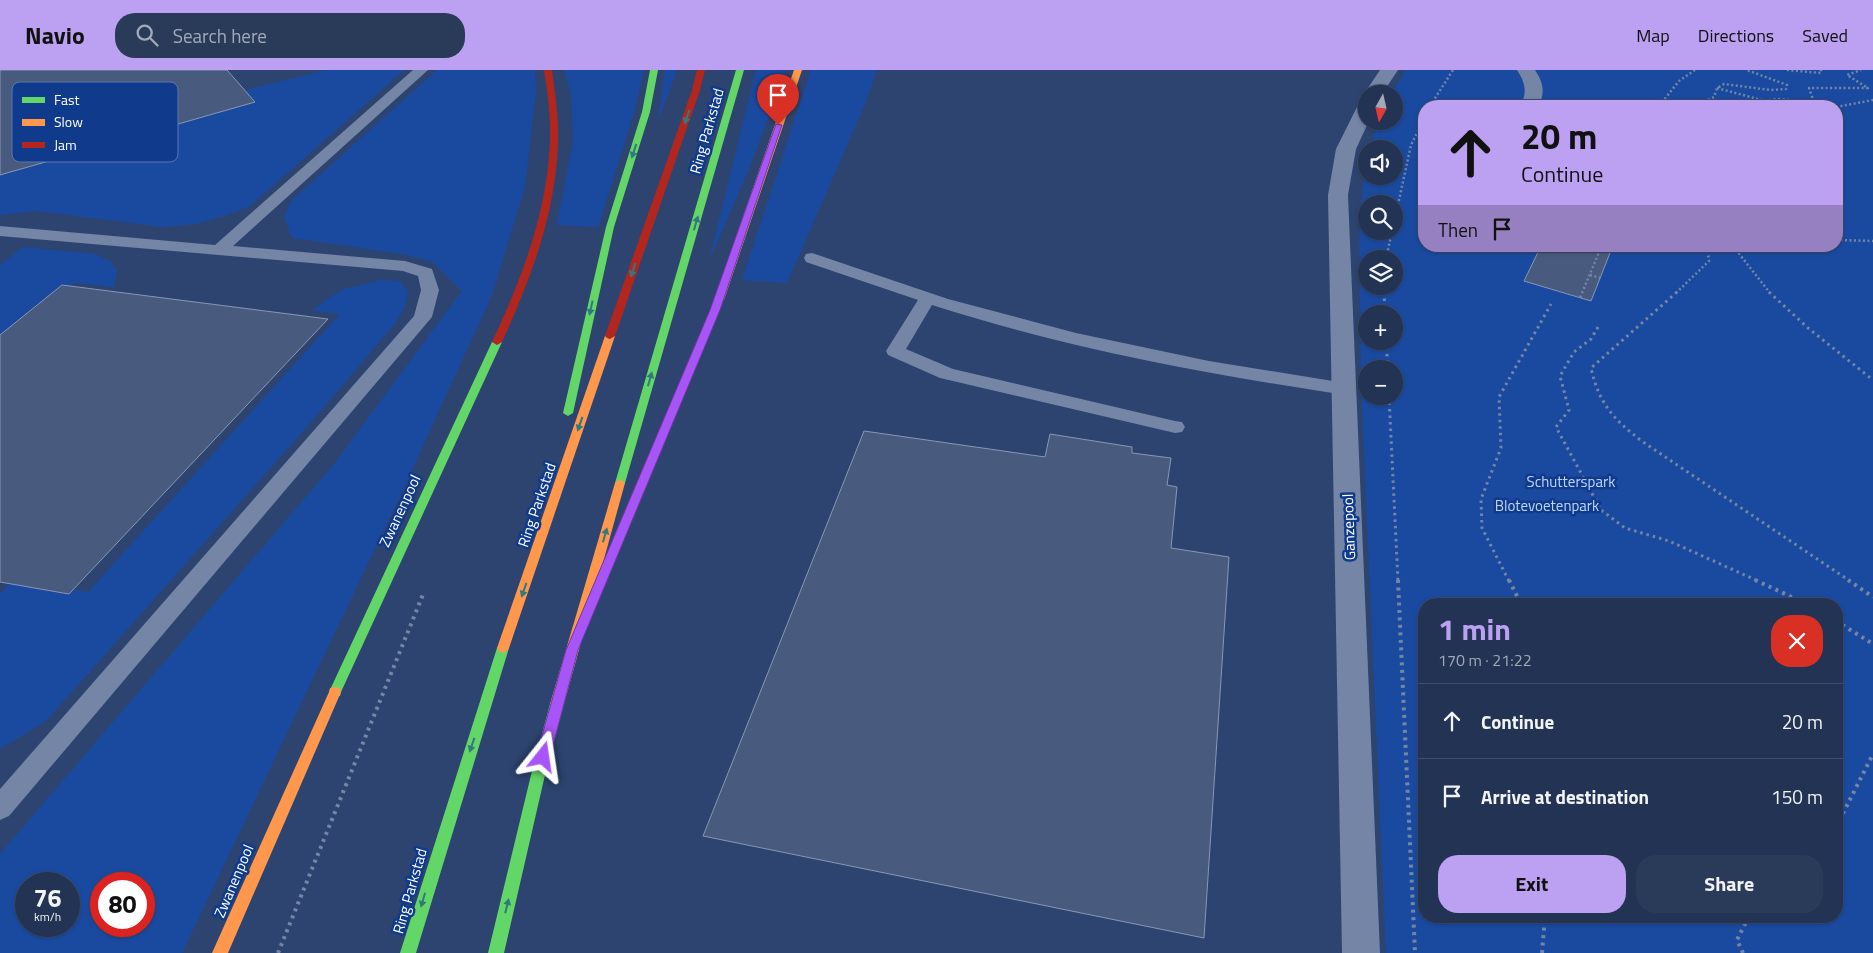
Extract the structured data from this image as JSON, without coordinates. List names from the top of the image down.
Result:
{
  "streets": {
    "main road": ["Ring Parkstad", "Zwanenpool"],
    "street": ["Ganzepool"]
  },
  "parks": ["Schutterspark", "Blotevoetenpark"],
  "legend": ["Fast", "Slow", "Jam"],
  "north": "bottom",
  "page": {
    "header": "Navio",
    "search": "Search here",
    "nav": ["Map", "Directions", "Saved"],
    "map_buttons": ["+", "−"],
    "turn": ["20 m", "Continue"],
    "then": "Then",
    "heading": ["1 min", "170 m · 21:22"],
    "list": [
      {
        "name": "Continue",
        "value": "20 m"
      },
      {
        "name": "Arrive at destination",
        "value": "150 m"
      }
    ],
    "buttons": ["Exit", "Share"],
    "speed": "76 km/h",
    "limit": "80"
  }
}
